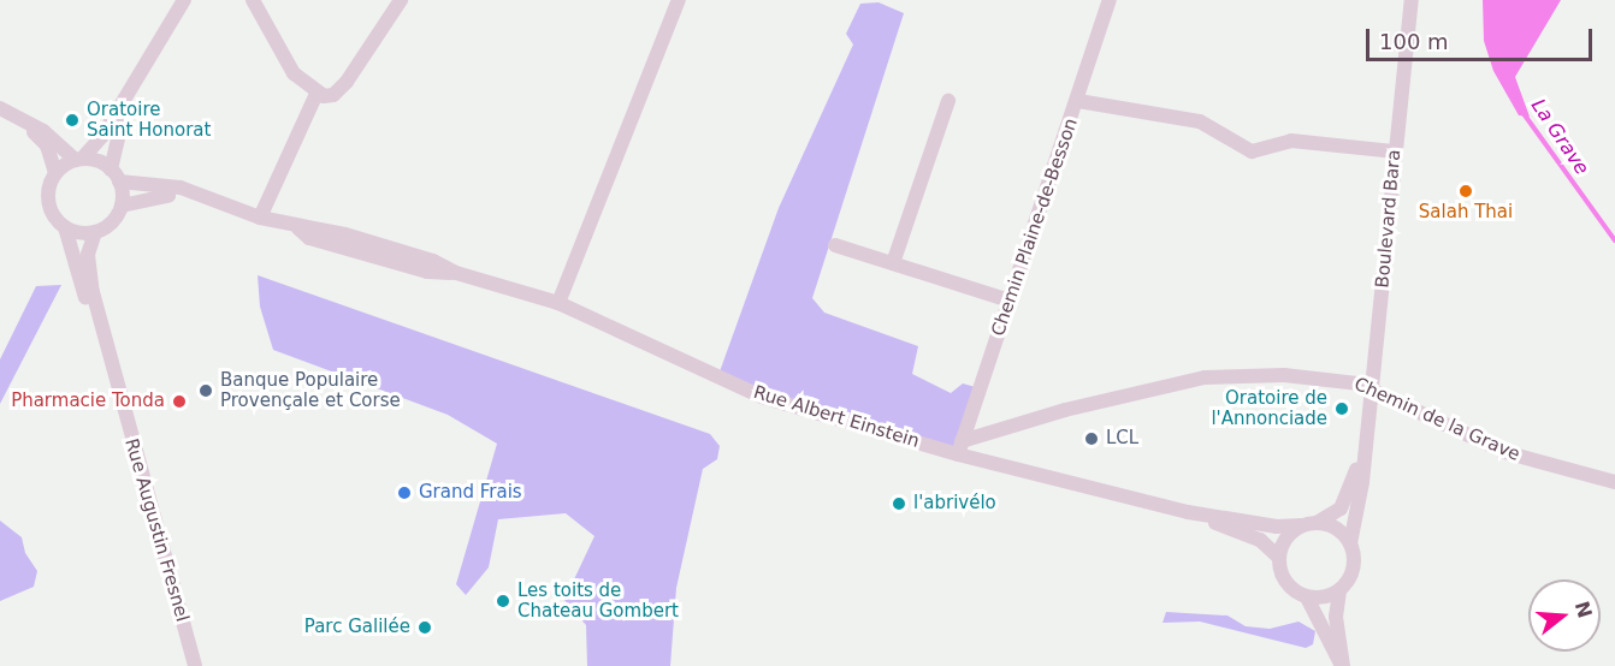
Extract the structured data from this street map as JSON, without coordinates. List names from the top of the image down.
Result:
{
  "streets": {
    "street": [
      "Boulevard Bara",
      "Chemin Plaine-de-Besson",
      "Rue Albert Einstein",
      "Chemin de la Grave",
      "Rue Augustin Fresnel"
    ]
  },
  "crossings": [
    ["Boulevard Bara", "Rue Albert Einstein"],
    ["Boulevard Bara", "Chemin de la Grave"],
    ["Chemin Plaine-de-Besson", "Rue Albert Einstein"],
    ["Chemin Plaine-de-Besson", "Chemin de la Grave"],
    ["Rue Albert Einstein", "Chemin de la Grave"],
    ["Rue Albert Einstein", "Rue Augustin Fresnel"]
  ],
  "water": ["La Grave"],
  "places": [
    "Oratoire Saint Honorat",
    "Salah Thai",
    "Banque Populaire Provençale et Corse",
    "Pharmacie Tonda",
    "Oratoire de l'Annonciade",
    "LCL",
    "Grand Frais",
    "l'abrivélo",
    "Les toits de Chateau Gombert",
    "Parc Galilée"
  ],
  "scale_bar": "100 m",
  "north": "right"
}
